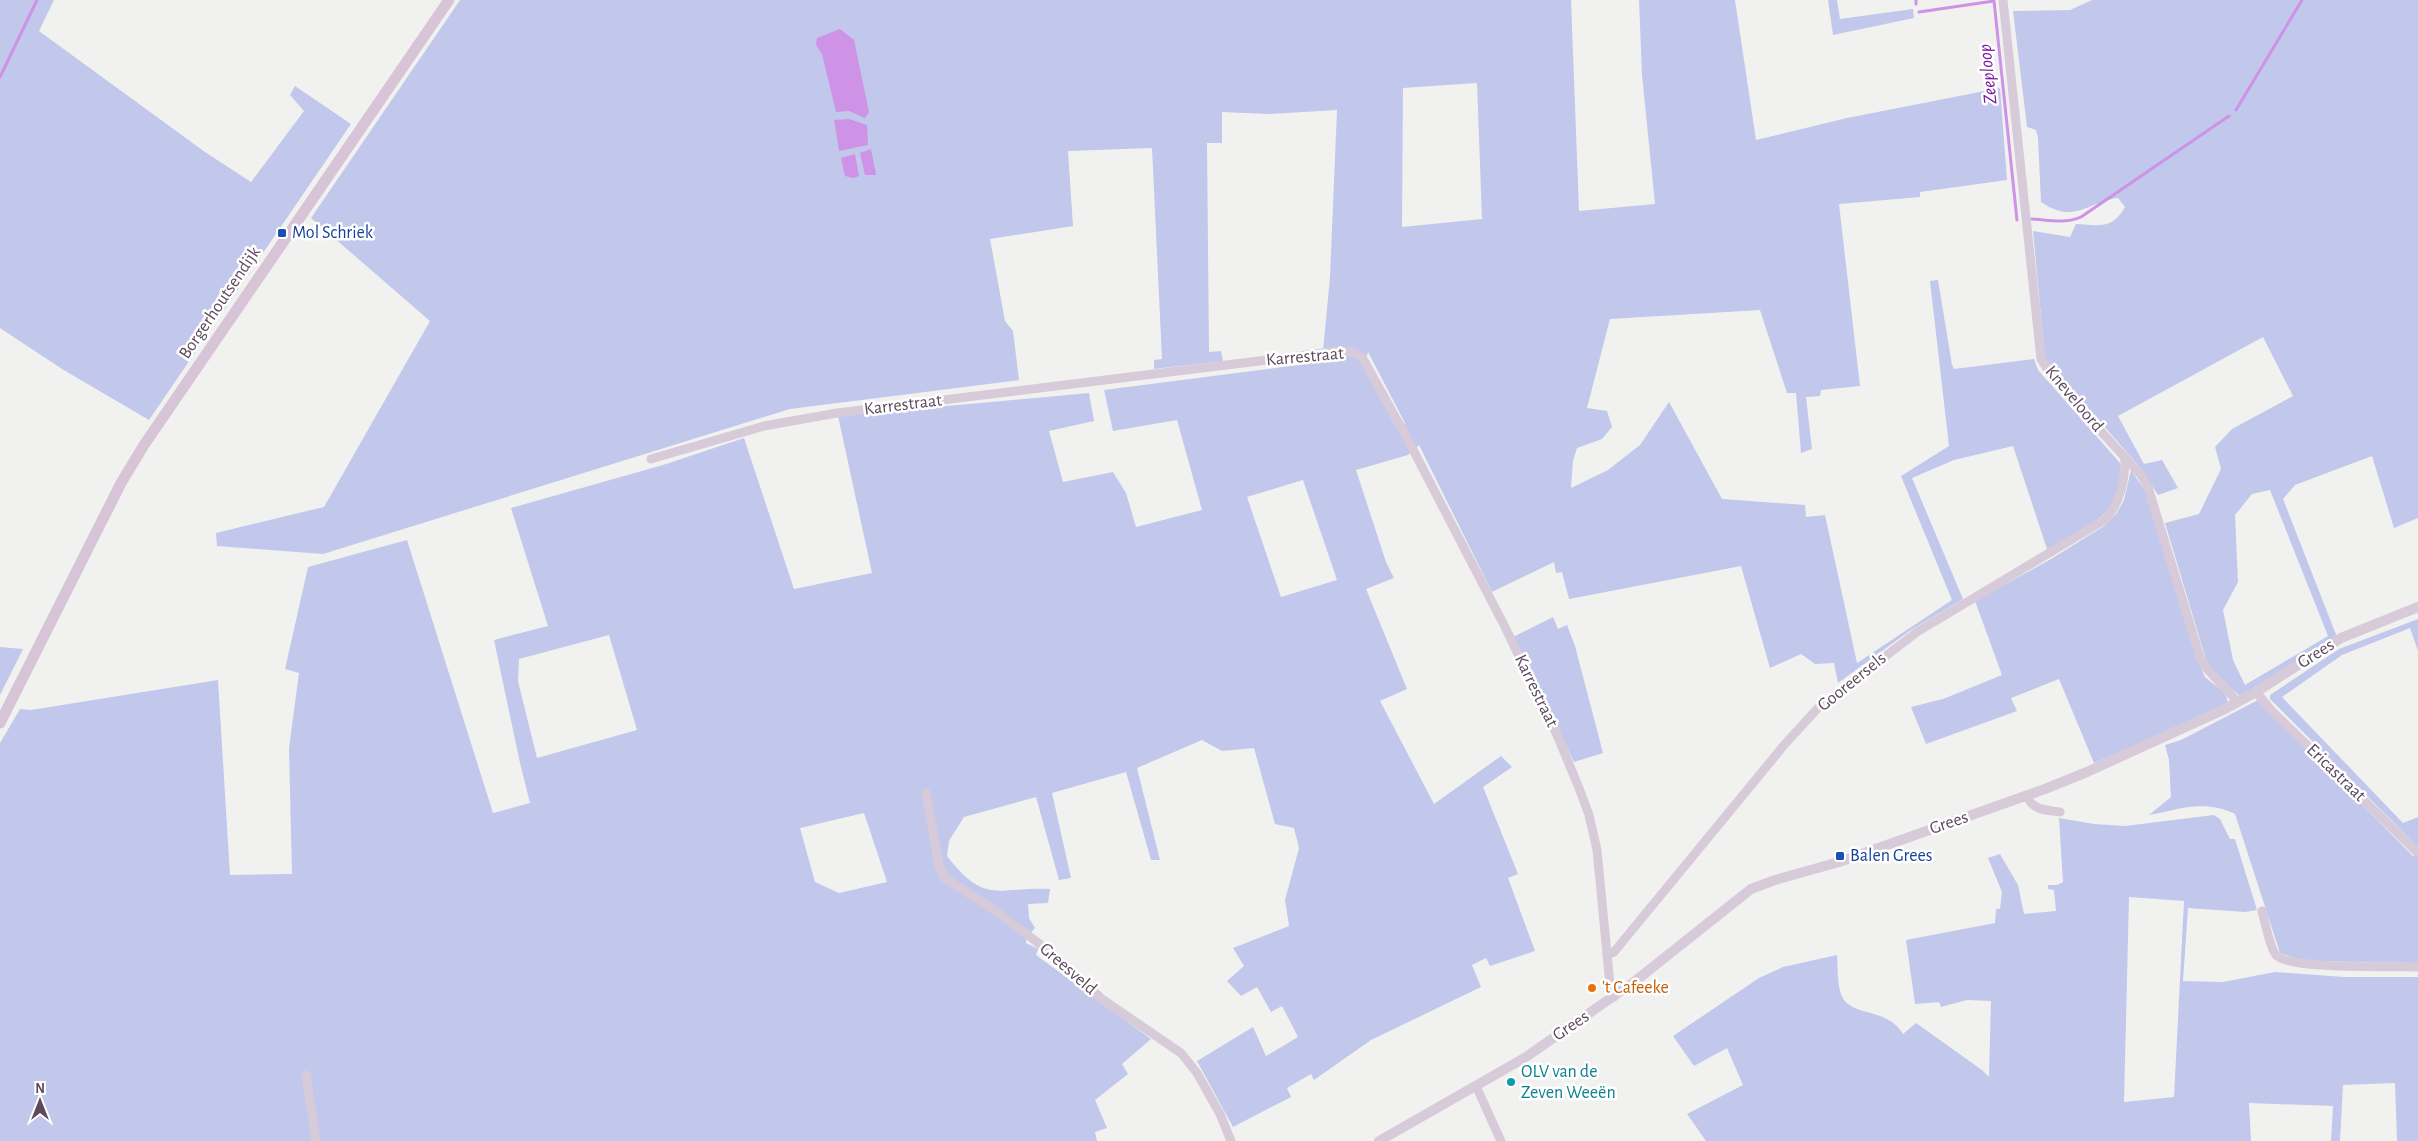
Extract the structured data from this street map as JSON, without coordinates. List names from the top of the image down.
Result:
{
  "streets": {
    "main road": ["Borgerhoutsendijk"],
    "street": [
      "Karrestraat",
      "Kneveloord",
      "Grees",
      "Gooreersels",
      "Ericastraat",
      "Greesveld"
    ]
  },
  "crossings": [
    ["Karrestraat", "Grees"],
    ["Karrestraat", "Gooreersels"],
    ["Kneveloord", "Grees"],
    ["Kneveloord", "Gooreersels"],
    ["Grees", "Ericastraat"]
  ],
  "water": ["Zeeploop"],
  "places": {
    "transit": ["Mol Schriek", "Balen Grees"],
    "other": ["'t Cafeeke", "OLV van de Zeven Weeën"]
  },
  "north": "top"
}
